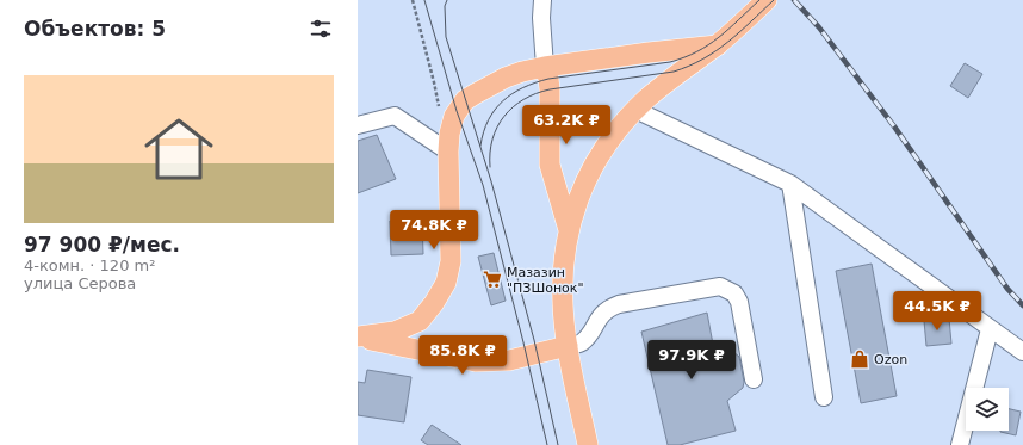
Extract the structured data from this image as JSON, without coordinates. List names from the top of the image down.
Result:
{
  "places": {
    "supermarket": ["Мазазин \"ПЗШонок\""],
    "shop": ["Ozon"]
  },
  "page": {
    "heading": "Объектов: 5",
    "list": [
      {
        "name": "97 900 ₽/мес.",
        "note": "4-комн. · 120 m² · улица Серова"
      }
    ],
    "price": [
      "63.2K ₽",
      "74.8K ₽",
      "44.5K ₽",
      "85.8K ₽",
      "97.9K ₽"
    ]
  }
}
